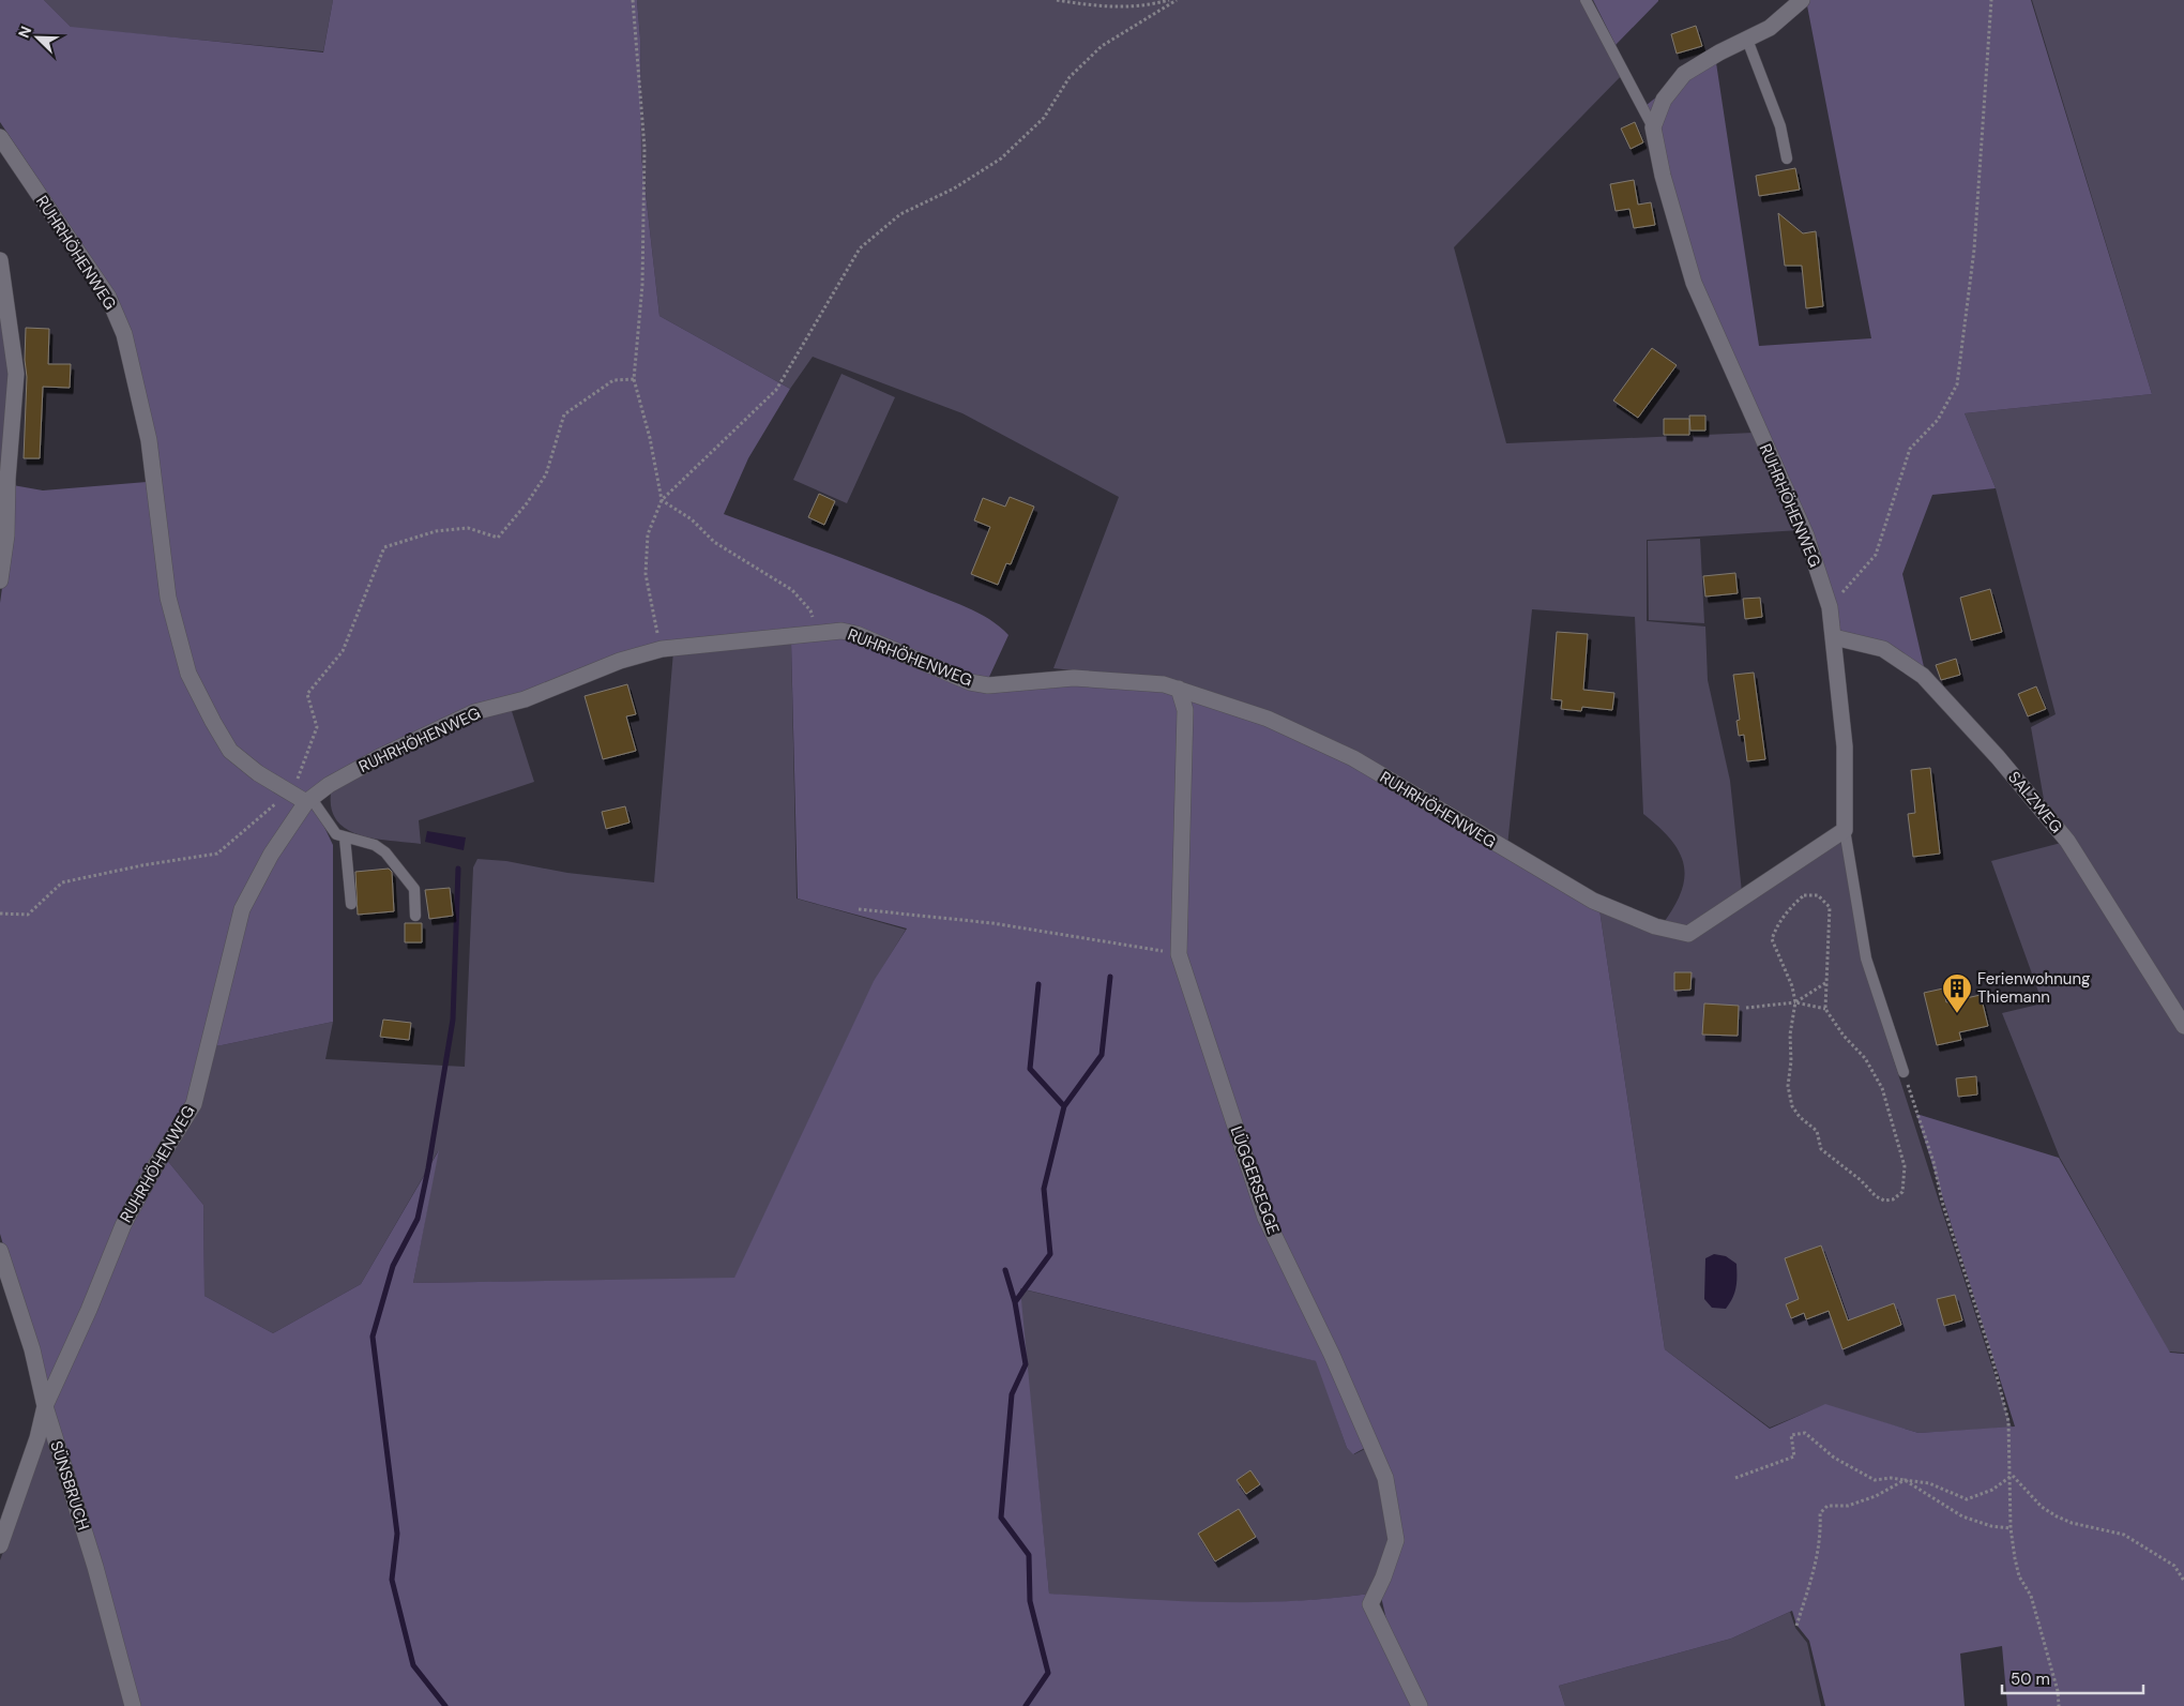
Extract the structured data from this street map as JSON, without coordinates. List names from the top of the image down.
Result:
{
  "streets": {
    "street": [
      "RUHRHÖHENWEG",
      "SALZWEG",
      "LÜGGERSEGGE",
      "SÜNSBRUCH"
    ]
  },
  "crossings": [
    ["RUHRHÖHENWEG", "SALZWEG"],
    ["RUHRHÖHENWEG", "LÜGGERSEGGE"],
    ["RUHRHÖHENWEG", "SÜNSBRUCH"]
  ],
  "places": {
    "building": ["Ferienwohnung Thiemann"]
  },
  "scale_bar": "50 m",
  "north": "top left"
}
